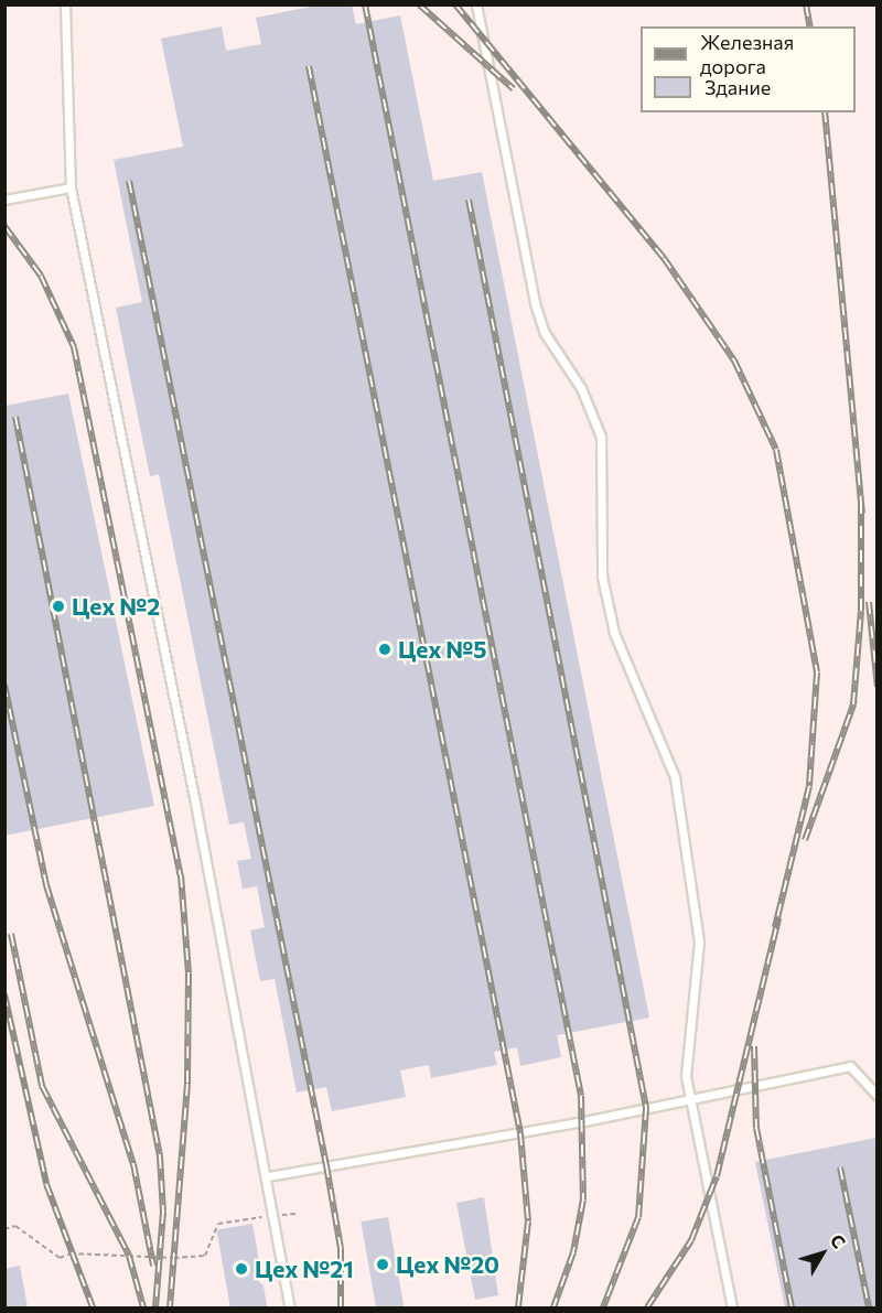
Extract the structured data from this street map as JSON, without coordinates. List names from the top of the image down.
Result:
{
  "places": [
    "Цех №2",
    "Цех №5",
    "Цех №20",
    "Цех №21"
  ],
  "legend": ["Железная дорога", "Здание"],
  "north": "top right"
}
